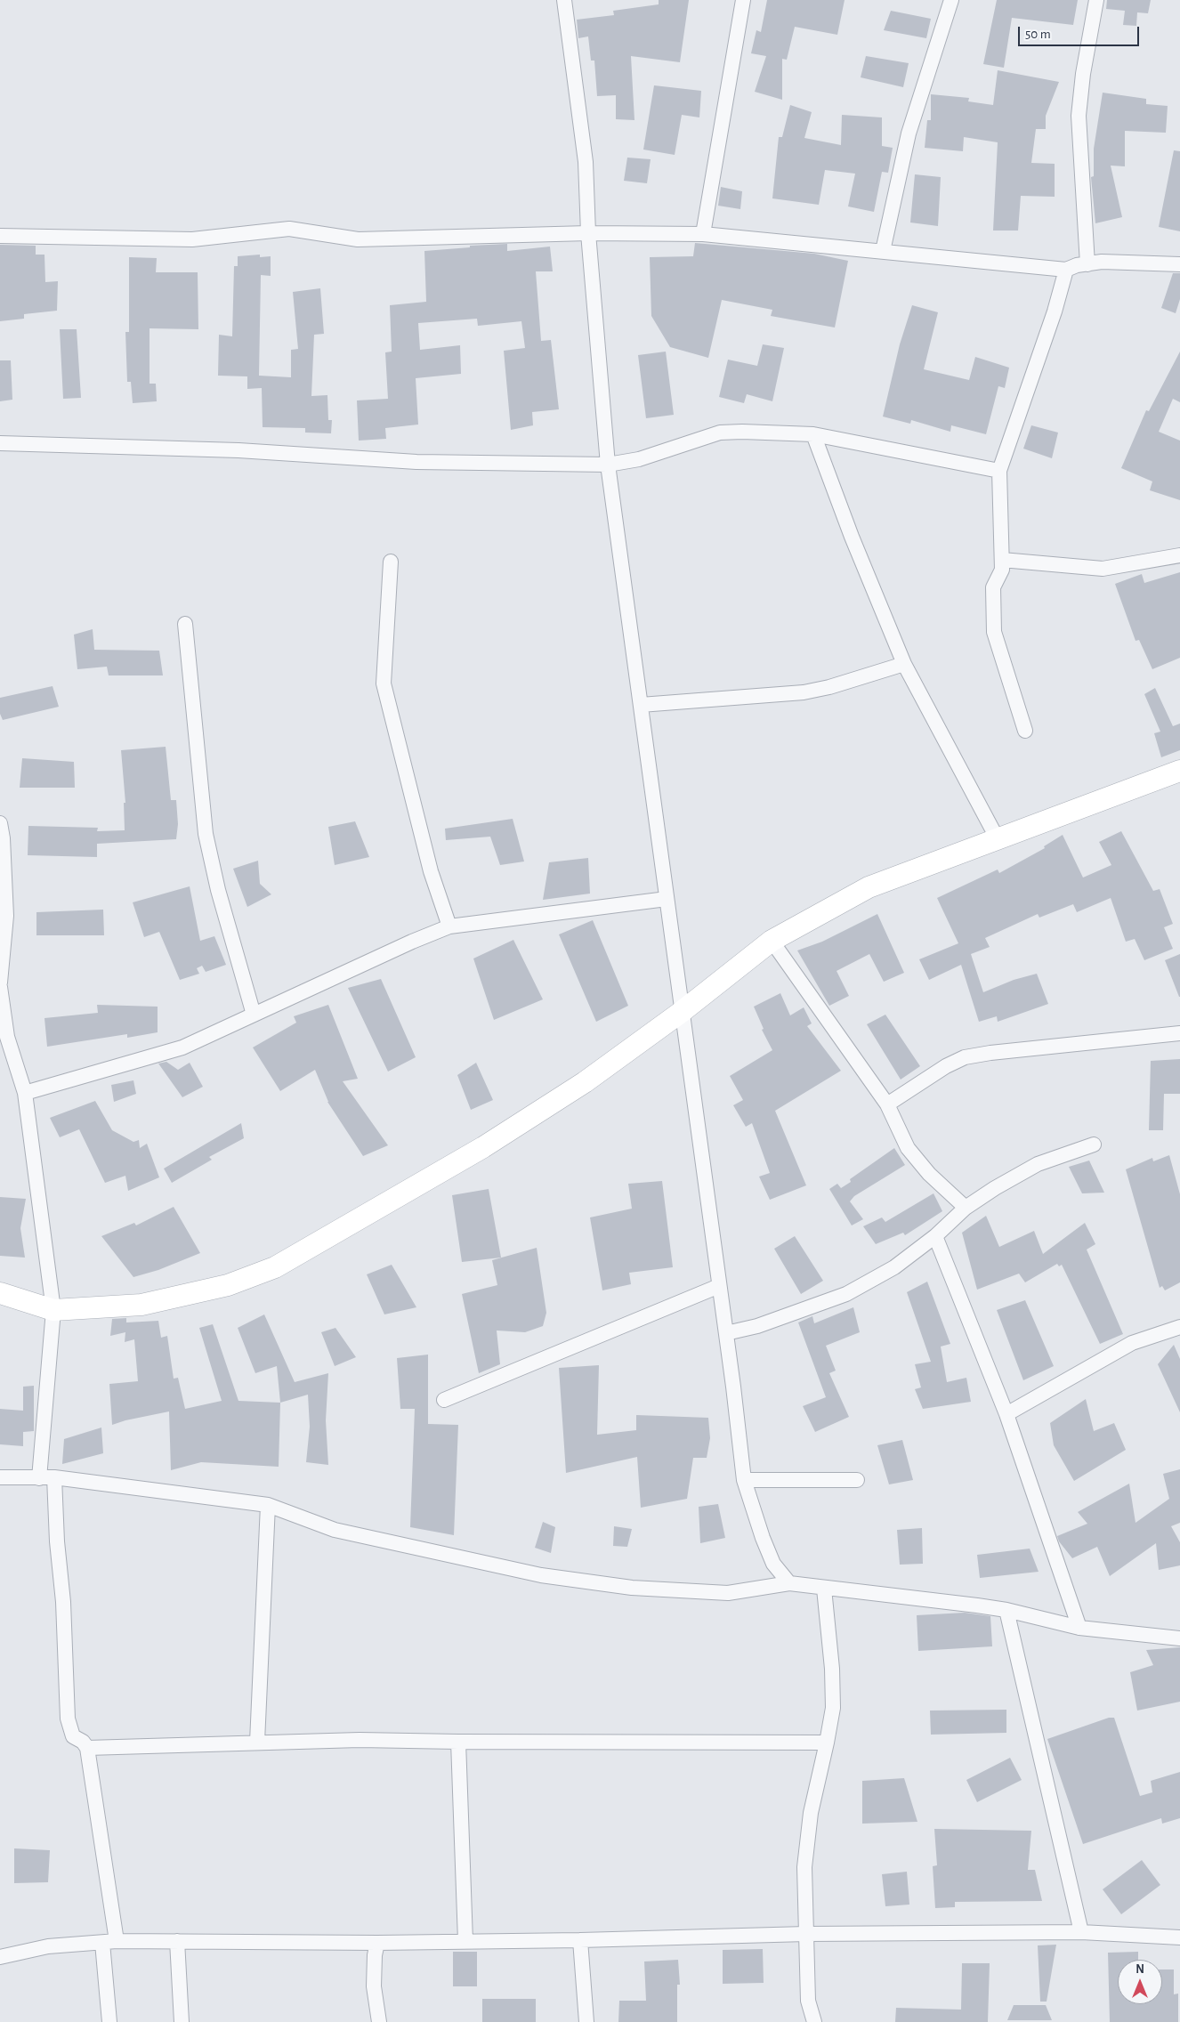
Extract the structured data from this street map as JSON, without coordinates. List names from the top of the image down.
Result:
{
  "scale_bar": "50 m",
  "north": "top"
}
